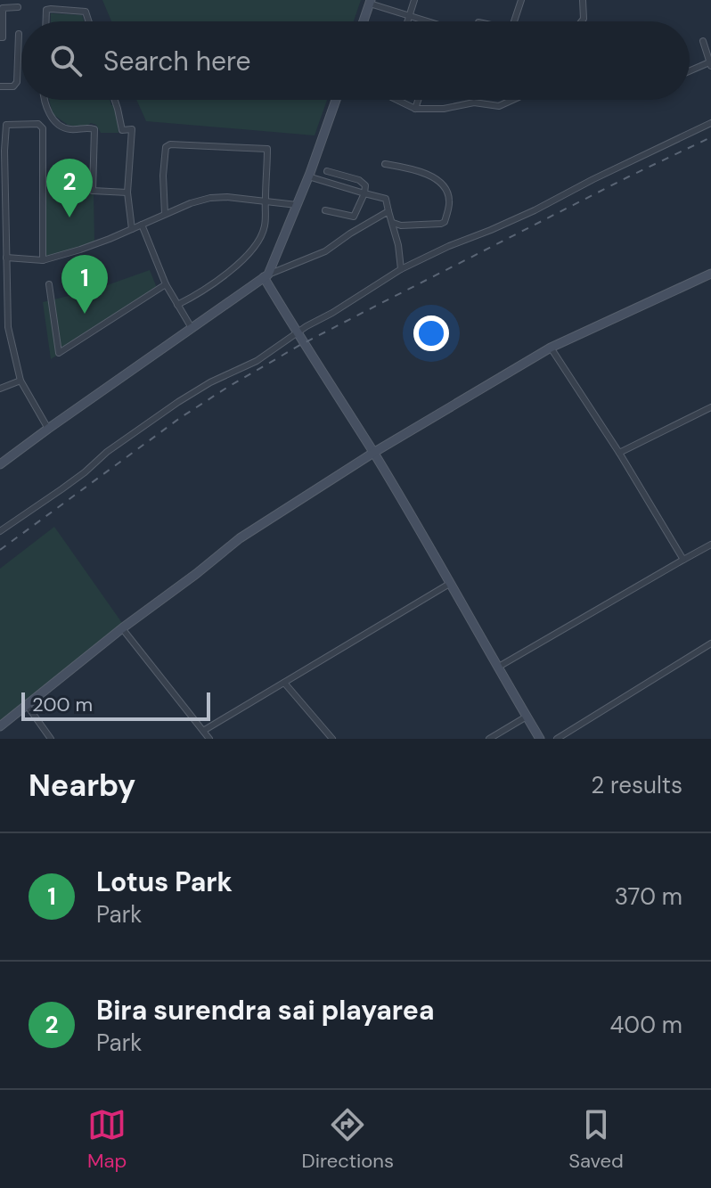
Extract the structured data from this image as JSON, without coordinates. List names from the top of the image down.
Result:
{
  "scale_bar": "200 m",
  "page": {
    "search": "Search here",
    "pins": ["2", "1"],
    "scale": "200 m",
    "heading": ["Nearby", "2 results"],
    "list": [
      {
        "mark": "1",
        "name": "Lotus Park",
        "note": "Park",
        "value": "370 m"
      },
      {
        "mark": "2",
        "name": "Bira surendra sai playarea",
        "note": "Park",
        "value": "400 m"
      }
    ],
    "nav": ["Map", "Directions", "Saved"]
  }
}
